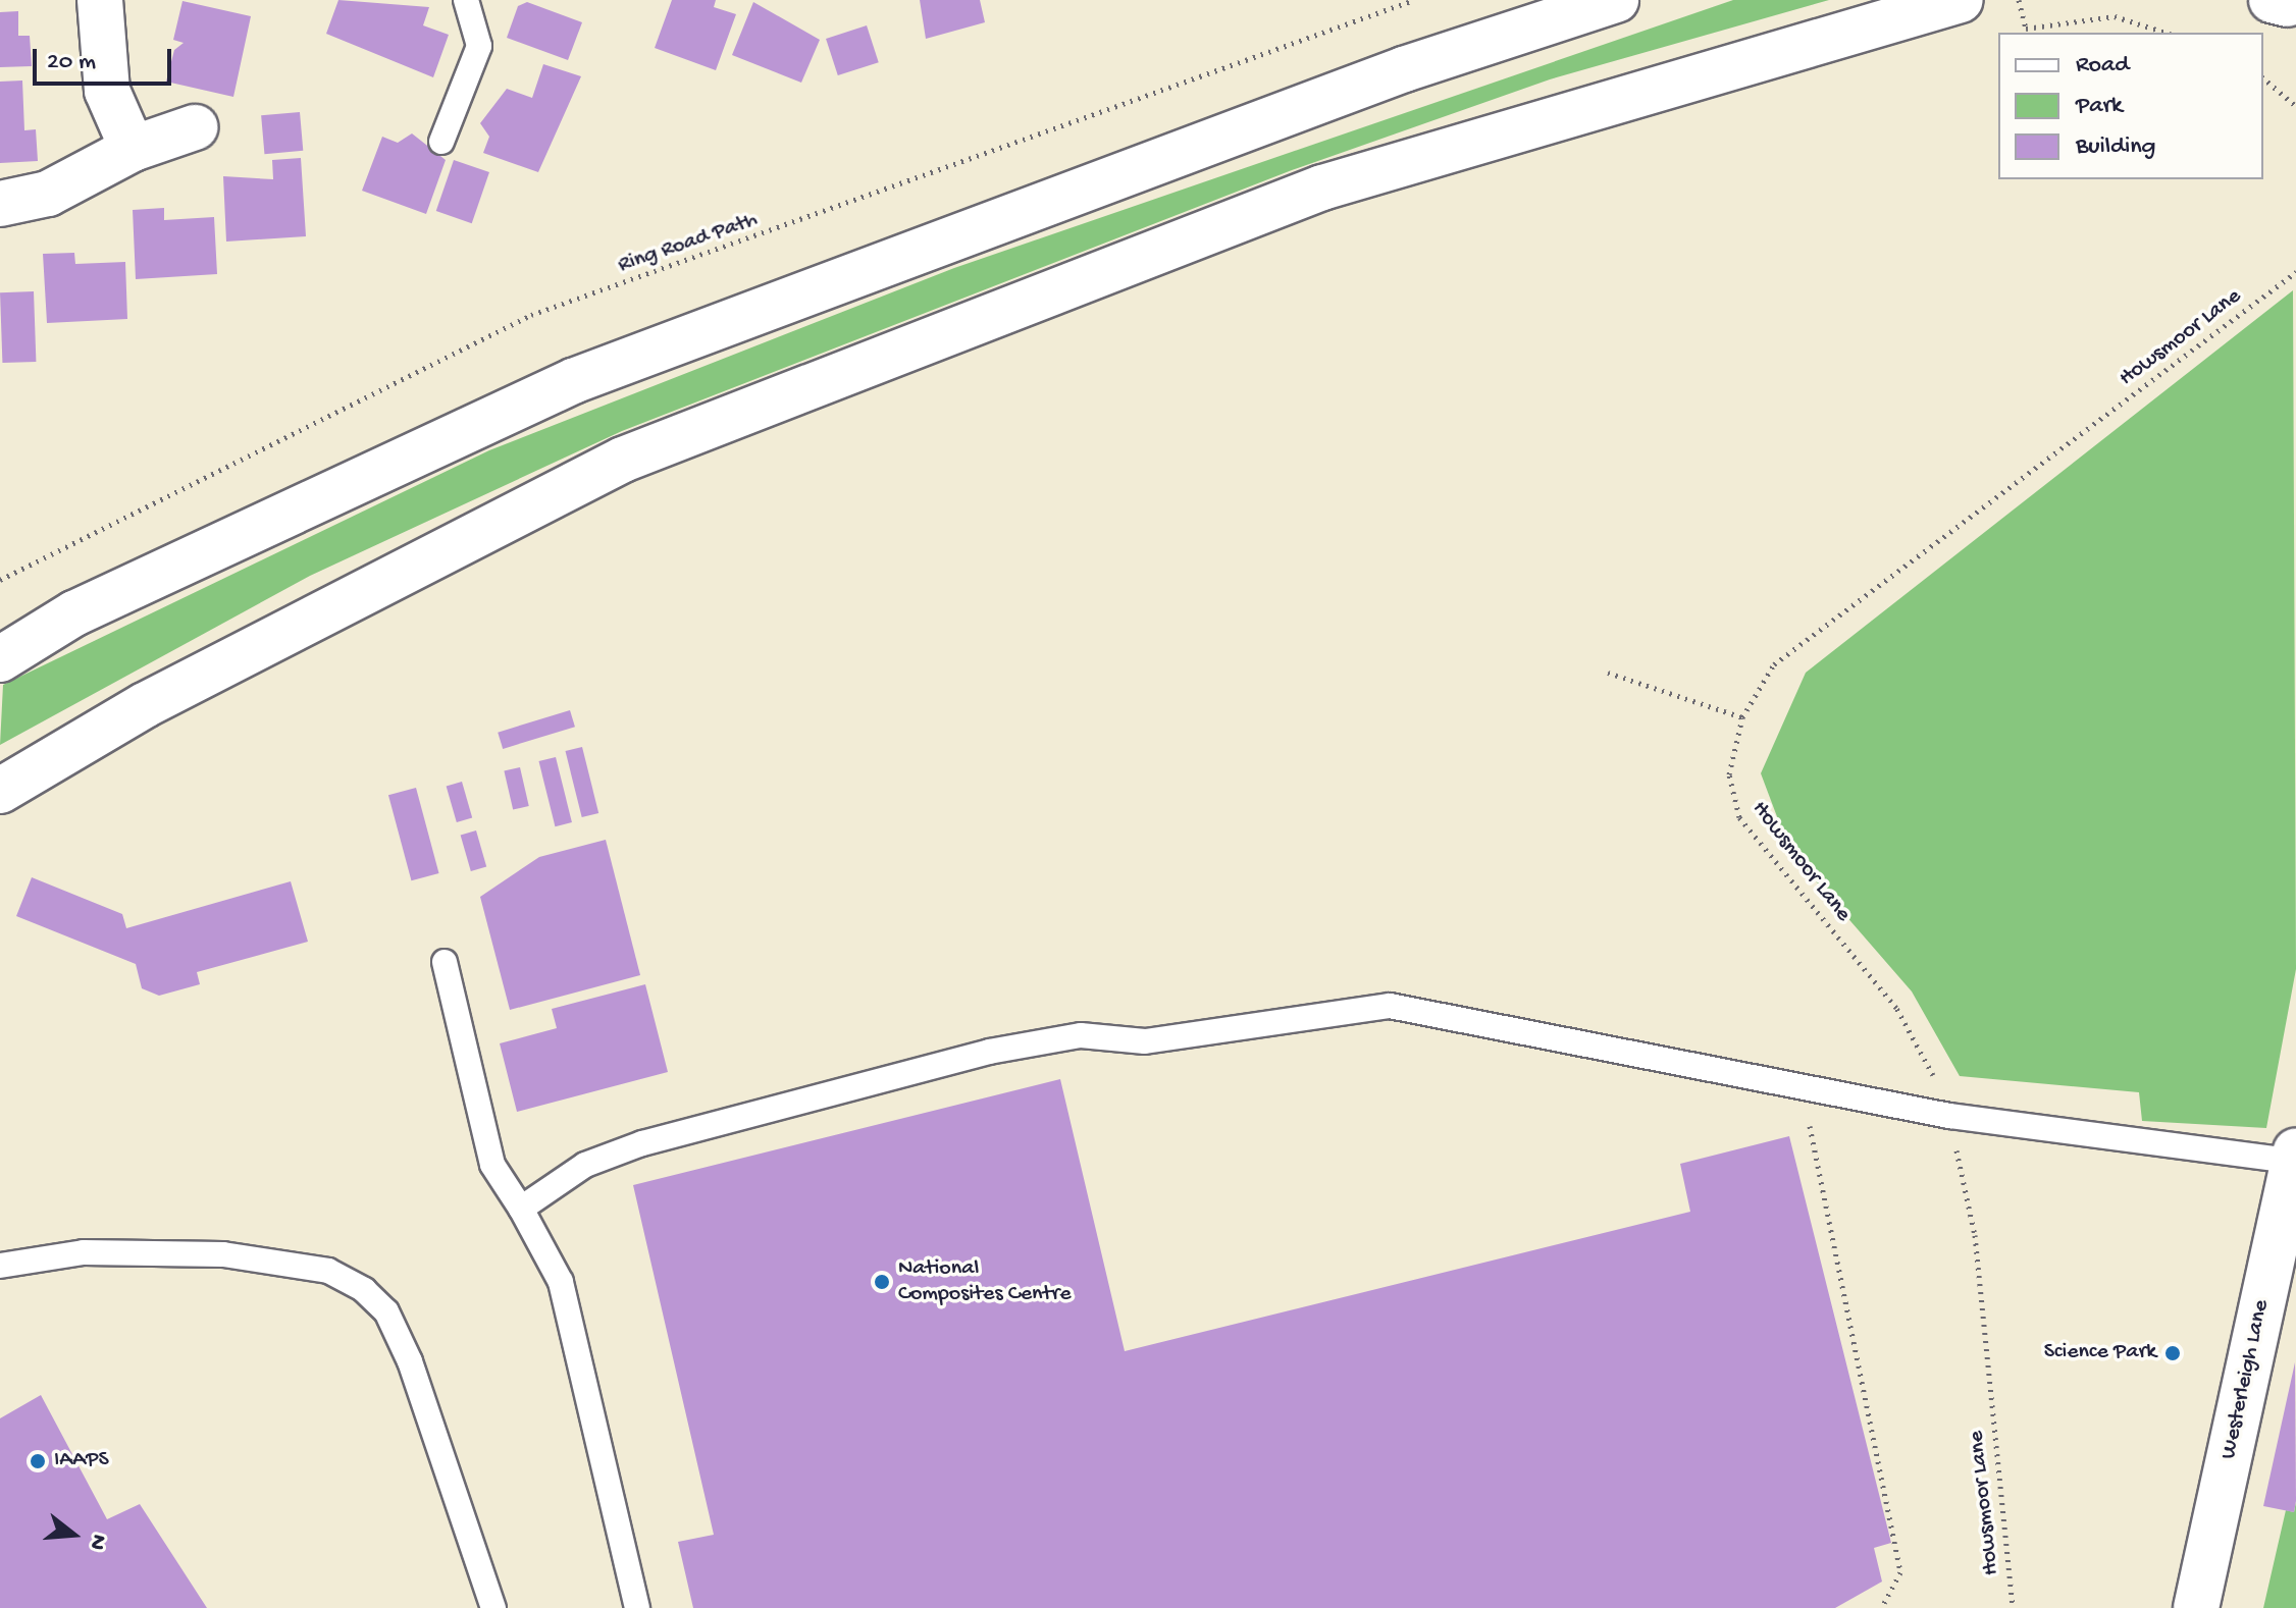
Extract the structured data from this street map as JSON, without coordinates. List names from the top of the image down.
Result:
{
  "streets": {
    "main road": ["Westerleigh Lane"],
    "path": ["Ring Road Path", "Howsmoor Lane"]
  },
  "places": ["National Composites Centre", "Science Park", "IAAPS"],
  "legend": ["Road", "Park", "Building"],
  "scale_bar": "20 m",
  "north": "right"
}
